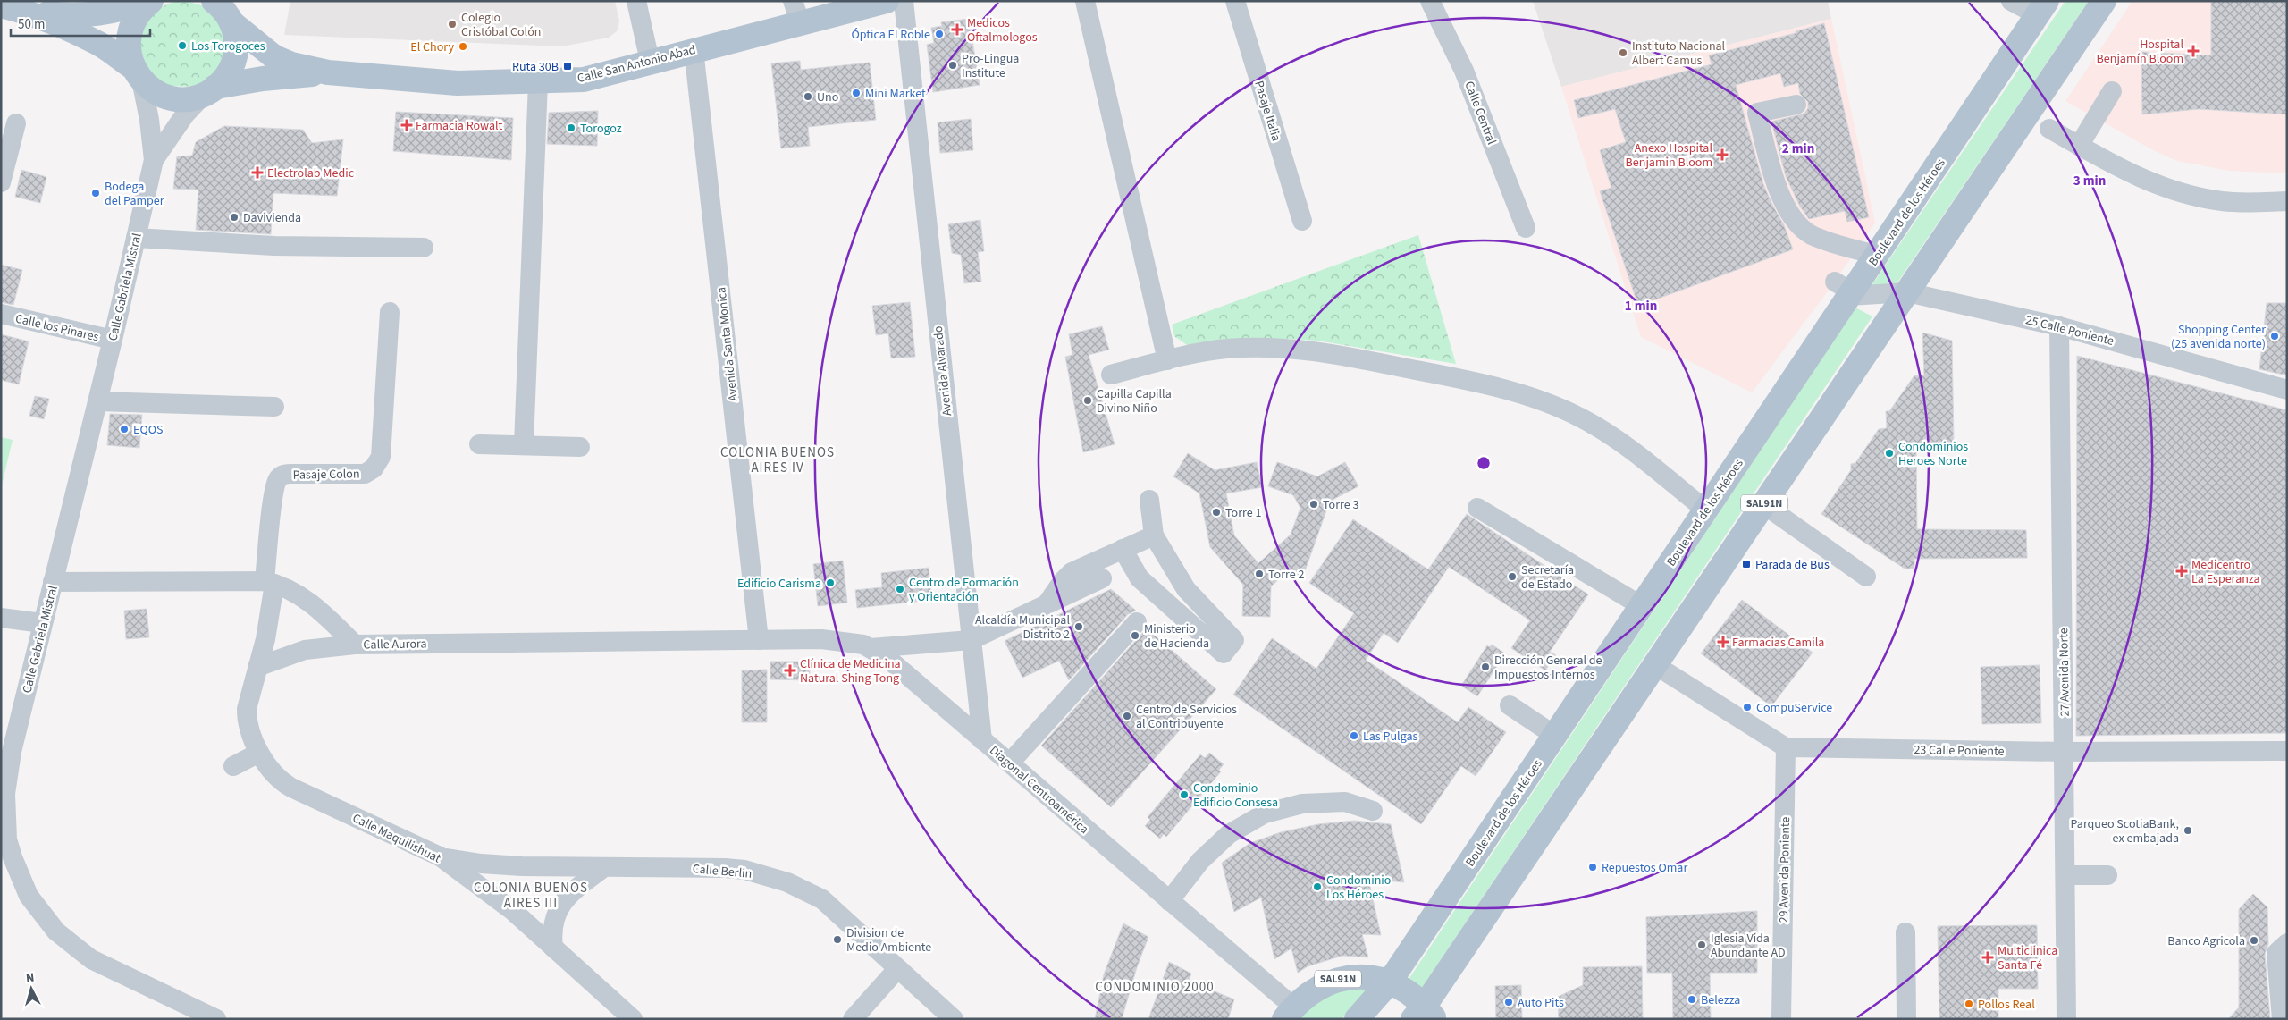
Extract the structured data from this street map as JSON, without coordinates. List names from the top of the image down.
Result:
{
  "streets": {
    "main road": ["Calle San Antonio Abad", "Boulevard de los Héroes", "SAL91N"],
    "street": [
      "Pasaje Italia",
      "Calle Central",
      "Calle Gabriela Mistral",
      "Calle los Pinares",
      "25 Calle Poniente",
      "Avenida Santa Monica",
      "Avenida Alvarado",
      "Pasaje Colon",
      "Calle Aurora",
      "27 Avenida Norte",
      "23 Calle Poniente",
      "Diagonal Centroamérica",
      "Calle Maquilishuat",
      "29 Avenida Poniente",
      "Calle Berlin"
    ]
  },
  "crossings": [
    ["Calle San Antonio Abad", "Calle Gabriela Mistral"],
    ["Calle San Antonio Abad", "Avenida Santa Monica"],
    ["Boulevard de los Héroes", "25 Calle Poniente"],
    ["Boulevard de los Héroes", "SAL91N"],
    ["Calle Gabriela Mistral", "Calle los Pinares"],
    ["Calle Gabriela Mistral", "Calle Aurora"],
    ["25 Calle Poniente", "SAL91N"],
    ["25 Calle Poniente", "27 Avenida Norte"],
    ["Avenida Santa Monica", "Calle Aurora"],
    ["Avenida Santa Monica", "Diagonal Centroamérica"],
    ["Avenida Alvarado", "Diagonal Centroamérica"],
    ["Pasaje Colon", "Calle Aurora"],
    ["Pasaje Colon", "Calle Maquilishuat"],
    ["SAL91N", "Diagonal Centroamérica"],
    ["Calle Aurora", "Diagonal Centroamérica"],
    ["Calle Aurora", "Calle Maquilishuat"],
    ["27 Avenida Norte", "23 Calle Poniente"],
    ["23 Calle Poniente", "29 Avenida Poniente"],
    ["Calle Maquilishuat", "Calle Berlin"]
  ],
  "districts": ["COLONIA BUENOS AIRES IV", "COLONIA BUENOS AIRES III", "CONDOMINIO 2000"],
  "places": {
    "other": [
      "Colegio Cristóbal Colón",
      "Óptica El Roble",
      "Los Torogoces",
      "El Chory",
      "Instituto Nacional Albert Camus",
      "Pro-Lingua Institute",
      "Mini Market",
      "Uno",
      "Torogoz",
      "Bodega del Pamper",
      "Davivienda",
      "Shopping Center (25 avenida norte)",
      "Capilla Capilla Divino Niño",
      "EQOS",
      "Condominios Heroes Norte",
      "Torre 3",
      "Torre 1",
      "Torre 2",
      "Secretaría de Estado",
      "Edificio Carisma",
      "Centro de Formación y Orientación",
      "Alcaldía Municipal Distrito 2",
      "Ministerio de Hacienda",
      "Dirección General de Impuestos Internos",
      "CompuService",
      "Centro de Servicios al Contribuyente",
      "Las Pulgas",
      "Condominio Edificio Consesa",
      "Parqueo ScotiaBank, ex embajada",
      "Repuestos Omar",
      "Condominio Los Héroes",
      "Division de Medio Ambiente",
      "Banco Agricola",
      "Iglesia Vida Abundante AD",
      "Belezza",
      "Auto Pits",
      "Pollos Real"
    ],
    "health": [
      "Medicos Oftalmologos",
      "Hospital Benjamín Bloom",
      "Farmacia Rowalt",
      "Anexo Hospital Benjamin Bloom",
      "Electrolab Medic",
      "Medicentro La Esperanza",
      "Farmacias Camila",
      "Clínica de Medicina Natural Shing Tong",
      "Multiclinica Santa Fé"
    ],
    "transit": ["Ruta 30B", "Parada de Bus"]
  },
  "scale_bar": "50 m",
  "north": "top",
  "rings": ["2 min", "3 min", "1 min"]
}
